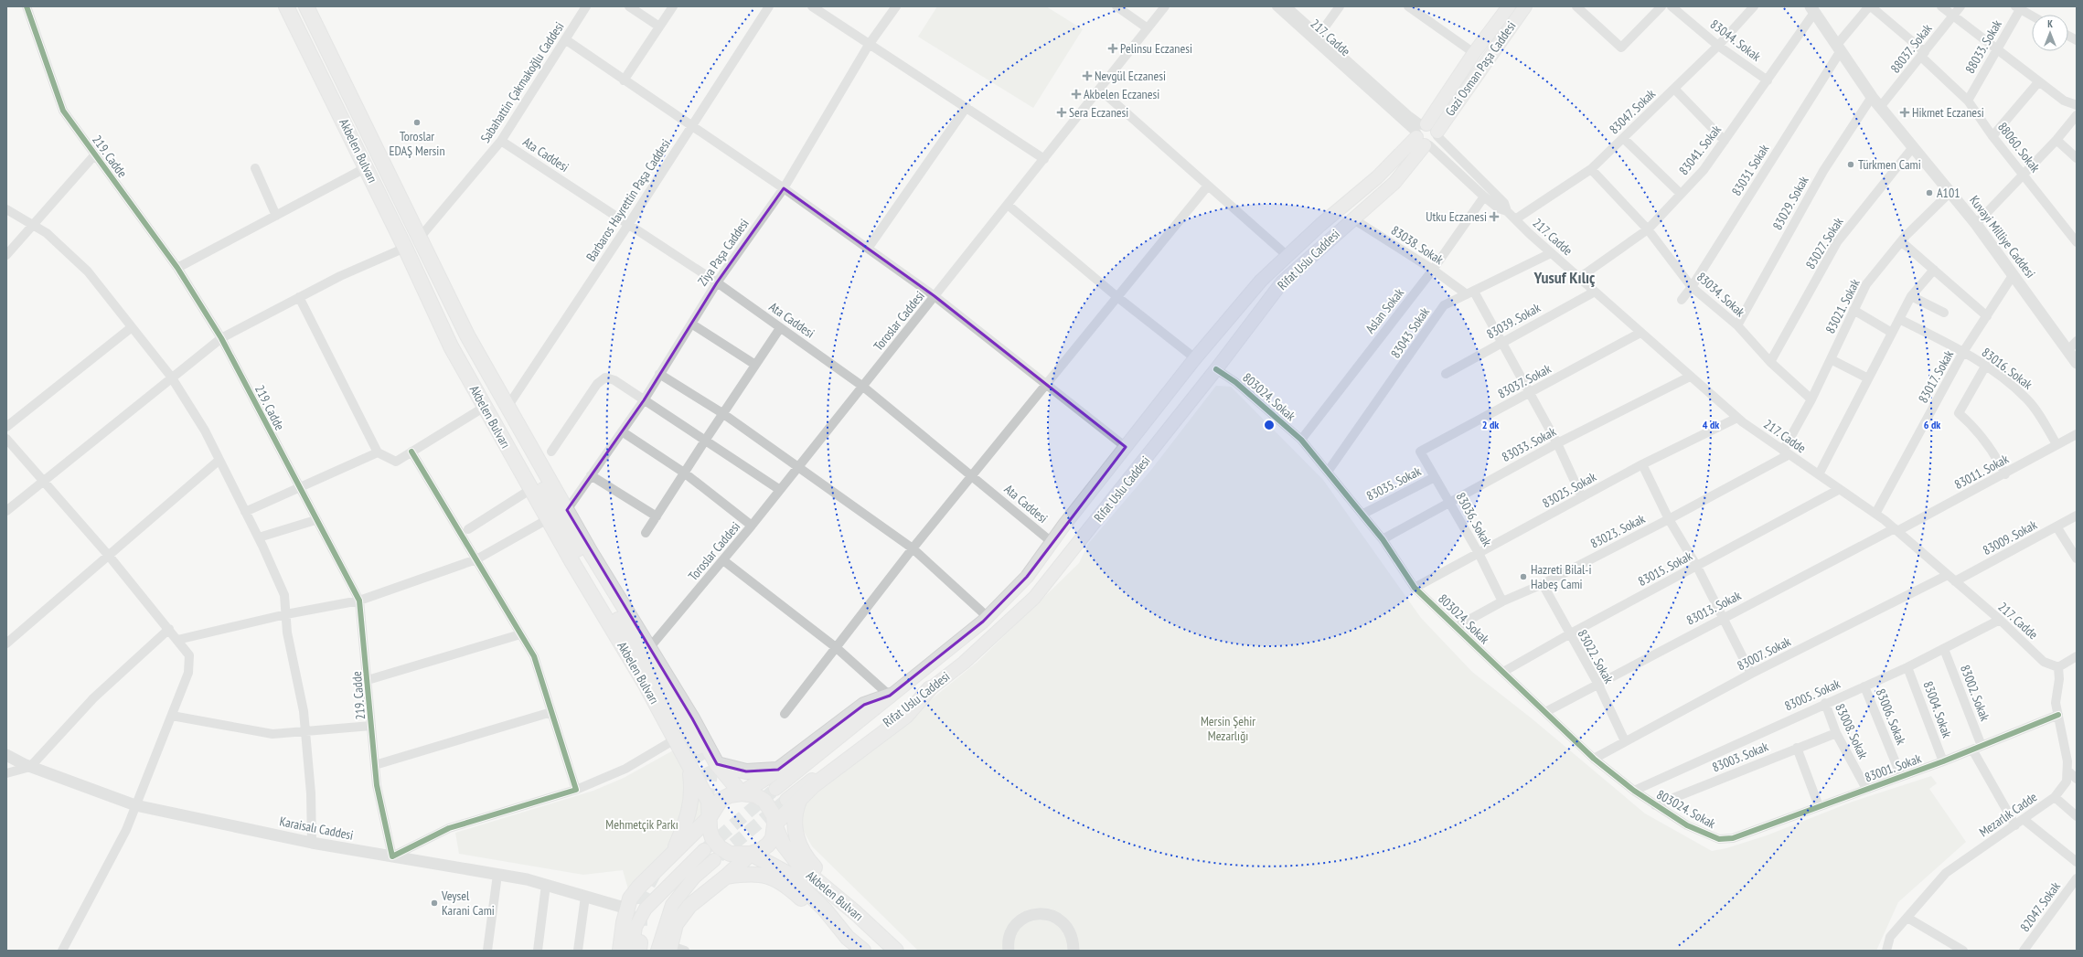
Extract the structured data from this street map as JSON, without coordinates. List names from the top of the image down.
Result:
{
  "streets": {
    "main road": ["Gazi Osman Paşa Caddesi", "Akbelen Bulvarı", "Rifat Uslu Caddesi"],
    "street": [
      "217. Cadde",
      "83044. Sokak",
      "88033. Sokak",
      "88037. Sokak",
      "Sabahattin Çakmakoğlu Caddesi",
      "83047. Sokak",
      "88060. Sokak",
      "83041. Sokak",
      "Ata Caddesi",
      "219. Cadde",
      "83031 Sokak",
      "Barbaros Hayrettin Paşa Caddesi",
      "83029. Sokak",
      "Kuvayi Milliye Caddesi",
      "83027. Sokak",
      "83038. Sokak",
      "Ziya Paşa Caddesi",
      "83034. Sokak",
      "83021. Sokak",
      "Aslan Sokak",
      "Toroslar Caddesi",
      "83039. Sokak",
      "83043 Sokak",
      "83016. Sokak",
      "83017. Sokak",
      "83037. Sokak",
      "803024. Sokak",
      "83033. Sokak",
      "83011. Sokak",
      "83035. Sokak",
      "83025. Sokak",
      "83036. Sokak",
      "83023. Sokak",
      "83009. Sokak",
      "83015. Sokak",
      "83013. Sokak",
      "83007. Sokak",
      "83022. Sokak",
      "83002. Sokak",
      "83005. Sokak",
      "83004. Sokak",
      "83006. Sokak",
      "83008. Sokak",
      "83003. Sokak",
      "83001. Sokak",
      "Mezarlık Cadde",
      "Karaisalı Caddesi",
      "82047. Sokak"
    ]
  },
  "crossings": [
    ["217. Cadde", "Gazi Osman Paşa Caddesi"],
    ["217. Cadde", "83047. Sokak"],
    ["217. Cadde", "83041. Sokak"],
    ["217. Cadde", "Rifat Uslu Caddesi"],
    ["217. Cadde", "83021. Sokak"],
    ["217. Cadde", "Aslan Sokak"],
    ["217. Cadde", "83039. Sokak"],
    ["217. Cadde", "83043 Sokak"],
    ["217. Cadde", "83017. Sokak"],
    ["217. Cadde", "83037. Sokak"],
    ["217. Cadde", "83033. Sokak"],
    ["217. Cadde", "83011. Sokak"],
    ["217. Cadde", "83025. Sokak"],
    ["217. Cadde", "83023. Sokak"],
    ["217. Cadde", "83009. Sokak"],
    ["217. Cadde", "83015. Sokak"],
    ["217. Cadde", "83013. Sokak"],
    ["217. Cadde", "83007. Sokak"],
    ["217. Cadde", "83005. Sokak"],
    ["217. Cadde", "Mezarlık Cadde"],
    ["83044. Sokak", "83047. Sokak"],
    ["83044. Sokak", "83041. Sokak"],
    ["88033. Sokak", "88060. Sokak"],
    ["88037. Sokak", "88060. Sokak"],
    ["88037. Sokak", "Kuvayi Milliye Caddesi"],
    ["Gazi Osman Paşa Caddesi", "Rifat Uslu Caddesi"],
    ["Sabahattin Çakmakoğlu Caddesi", "Akbelen Bulvarı"],
    ["Sabahattin Çakmakoğlu Caddesi", "Ata Caddesi"],
    ["83047. Sokak", "83034. Sokak"],
    ["88060. Sokak", "83031 Sokak"],
    ["83041. Sokak", "Kuvayi Milliye Caddesi"],
    ["83041. Sokak", "83034. Sokak"],
    ["Akbelen Bulvarı", "Barbaros Hayrettin Paşa Caddesi"],
    ["Akbelen Bulvarı", "Ziya Paşa Caddesi"],
    ["Akbelen Bulvarı", "Toroslar Caddesi"],
    ["Ata Caddesi", "Barbaros Hayrettin Paşa Caddesi"],
    ["Ata Caddesi", "Ziya Paşa Caddesi"],
    ["Ata Caddesi", "Rifat Uslu Caddesi"],
    ["Ata Caddesi", "Toroslar Caddesi"],
    ["219. Cadde", "Karaisalı Caddesi"],
    ["83031 Sokak", "Kuvayi Milliye Caddesi"],
    ["83031 Sokak", "83034. Sokak"],
    ["83029. Sokak", "Kuvayi Milliye Caddesi"],
    ["83029. Sokak", "83034. Sokak"],
    ["Kuvayi Milliye Caddesi", "83027. Sokak"],
    ["Kuvayi Milliye Caddesi", "83021. Sokak"],
    ["Kuvayi Milliye Caddesi", "83017. Sokak"],
    ["83027. Sokak", "83034. Sokak"],
    ["83038. Sokak", "Rifat Uslu Caddesi"],
    ["83038. Sokak", "Aslan Sokak"],
    ["83038. Sokak", "83043 Sokak"],
    ["Rifat Uslu Caddesi", "803024. Sokak"],
    ["83034. Sokak", "83021. Sokak"],
    ["83021. Sokak", "83023. Sokak"],
    ["Aslan Sokak", "803024. Sokak"],
    ["83043 Sokak", "803024. Sokak"],
    ["83016. Sokak", "83017. Sokak"],
    ["83016. Sokak", "83011. Sokak"],
    ["83037. Sokak", "83036. Sokak"],
    ["803024. Sokak", "83033. Sokak"],
    ["803024. Sokak", "83035. Sokak"],
    ["803024. Sokak", "83025. Sokak"],
    ["803024. Sokak", "83023. Sokak"],
    ["803024. Sokak", "83015. Sokak"],
    ["803024. Sokak", "83013. Sokak"],
    ["803024. Sokak", "83007. Sokak"],
    ["803024. Sokak", "83005. Sokak"],
    ["803024. Sokak", "83003. Sokak"],
    ["803024. Sokak", "83001. Sokak"],
    ["83033. Sokak", "83036. Sokak"],
    ["83011. Sokak", "83013. Sokak"],
    ["83035. Sokak", "83036. Sokak"],
    ["83025. Sokak", "83036. Sokak"],
    ["83036. Sokak", "83023. Sokak"],
    ["83023. Sokak", "83022. Sokak"],
    ["83015. Sokak", "83022. Sokak"],
    ["83013. Sokak", "83022. Sokak"],
    ["83007. Sokak", "83022. Sokak"],
    ["83002. Sokak", "83005. Sokak"],
    ["83002. Sokak", "83001. Sokak"],
    ["83005. Sokak", "83004. Sokak"],
    ["83005. Sokak", "83006. Sokak"],
    ["83005. Sokak", "83008. Sokak"],
    ["83004. Sokak", "83001. Sokak"],
    ["83006. Sokak", "83001. Sokak"],
    ["83008. Sokak", "83003. Sokak"],
    ["83008. Sokak", "83001. Sokak"],
    ["83001. Sokak", "Mezarlık Cadde"]
  ],
  "districts": ["Yusuf Kılıç"],
  "parks": ["Mersin Şehir Mezarlığı", "Mehmetçik Parkı"],
  "places": {
    "health": [
      "Pelinsu Eczanesi",
      "Nevgül Eczanesi",
      "Akbelen Eczanesi",
      "Sera Eczanesi",
      "Hikmet Eczanesi",
      "Utku Eczanesi"
    ],
    "other": [
      "Toroslar EDAŞ Mersin",
      "Türkmen Cami",
      "A101",
      "Hazreti Bilal-i Habeş Cami",
      "Veysel Karani Cami"
    ]
  },
  "north": "top",
  "rings": ["2 dk", "4 dk", "6 dk"]
}
